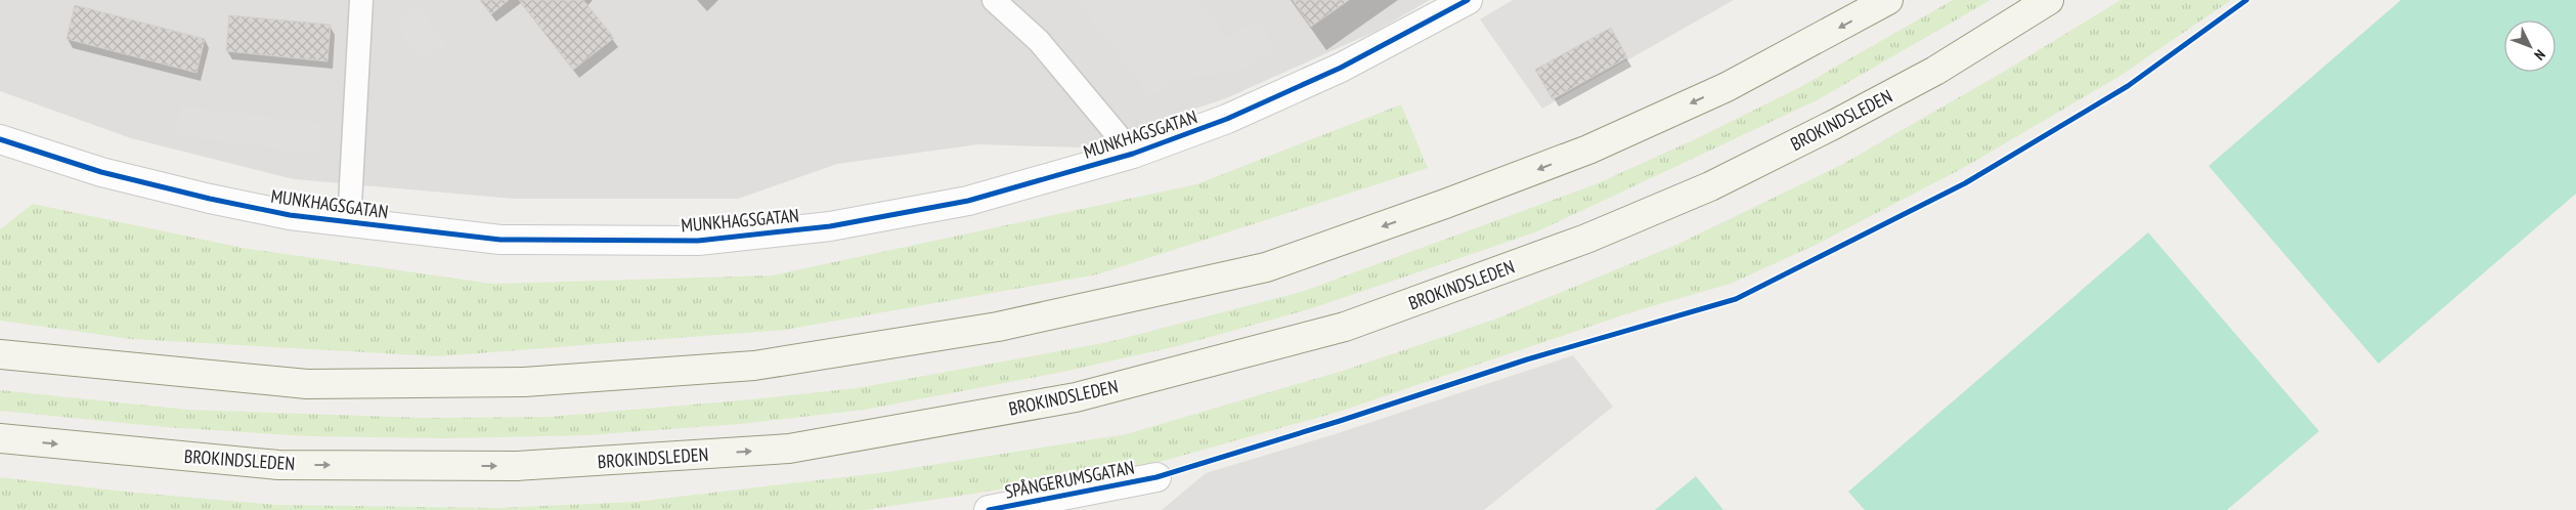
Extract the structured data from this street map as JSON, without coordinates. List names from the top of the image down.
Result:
{
  "streets": {
    "main road": ["BROKINDSLEDEN"],
    "street": ["MUNKHAGSGATAN", "SPÅNGERUMSGATAN"]
  },
  "north": "bottom right"
}
